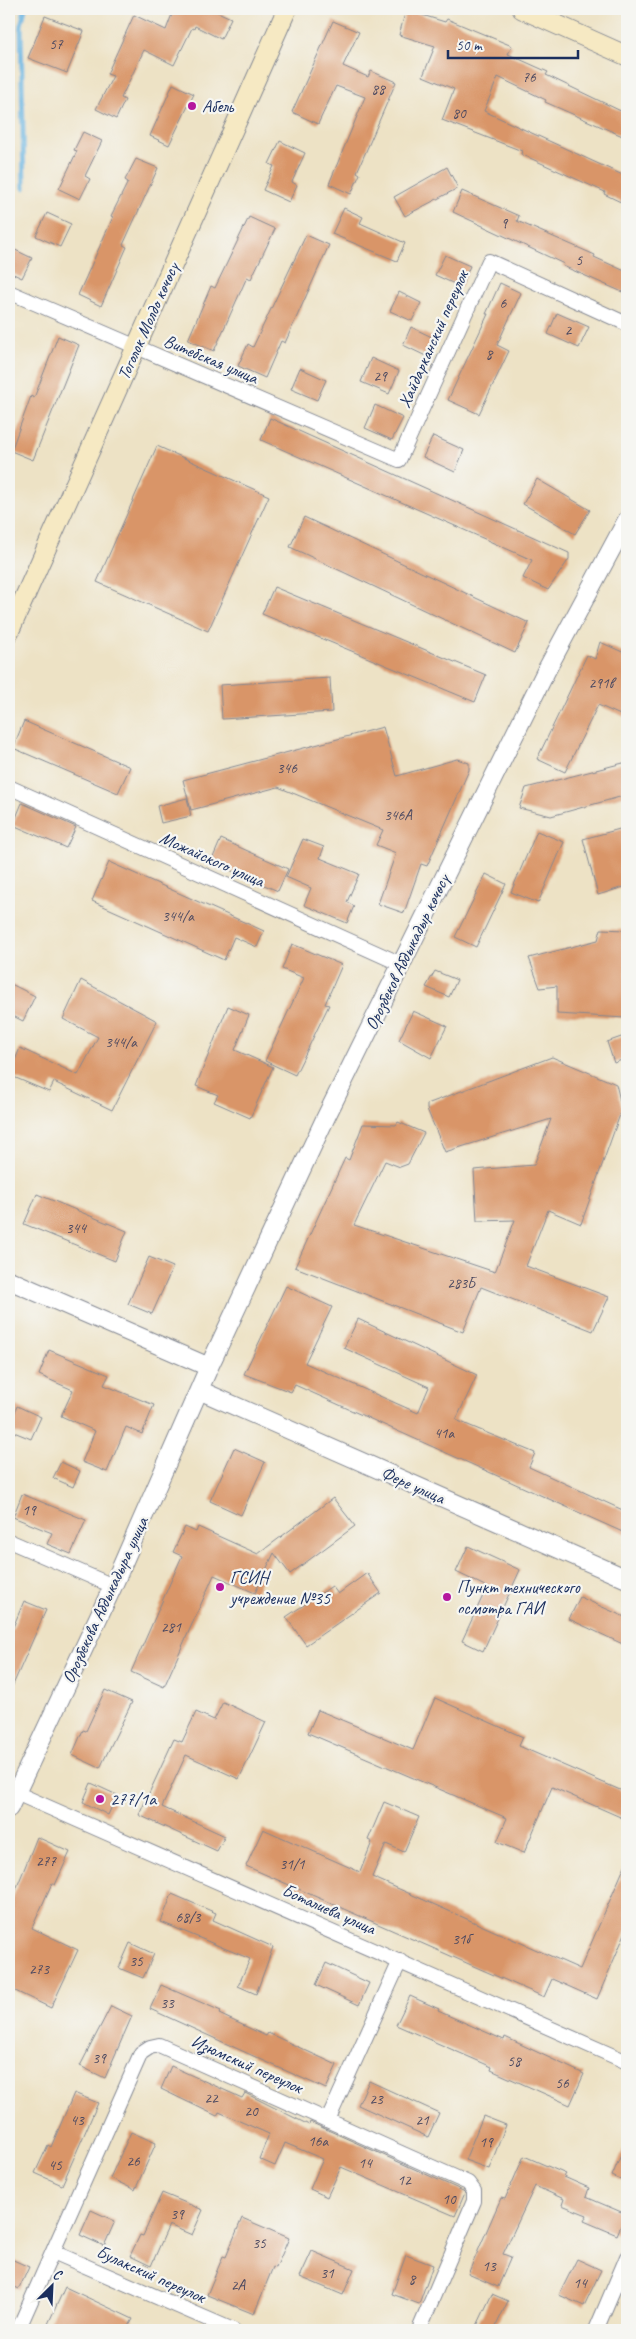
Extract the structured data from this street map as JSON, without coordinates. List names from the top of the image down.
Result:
{
  "streets": {
    "main road": ["Тоголок Молдо көчөсү"],
    "street": [
      "Хайдарканский переулок",
      "Витебская улица",
      "Можайского улица",
      "Орозбеков Абдыкадыр көчөсү",
      "Фере улица",
      "Орозбекова Абдыкадыра улица",
      "Боталиева улица",
      "Изюмский переулок",
      "Булакский переулок"
    ]
  },
  "crossings": [
    ["Тоголок Молдо көчөсү", "Витебская улица"],
    ["Хайдарканский переулок", "Витебская улица"],
    ["Можайского улица", "Орозбеков Абдыкадыр көчөсү"],
    ["Орозбеков Абдыкадыр көчөсү", "Фере улица"],
    ["Орозбеков Абдыкадыр көчөсү", "Орозбекова Абдыкадыра улица"],
    ["Фере улица", "Орозбекова Абдыкадыра улица"],
    ["Орозбекова Абдыкадыра улица", "Боталиева улица"],
    ["Изюмский переулок", "Булакский переулок"]
  ],
  "places": [
    "Абель",
    "ГСИН учреждение №35",
    "Пункт технического осмотра ГАИ",
    "277/1а"
  ],
  "house_numbers": [
    "57",
    "76",
    "88",
    "80",
    "9",
    "5",
    "6",
    "2",
    "8",
    "29",
    "291в",
    "346",
    "346А",
    "344/а",
    "344/а",
    "344",
    "283Б",
    "41а",
    "19",
    "281",
    "277",
    "31/1",
    "68/3",
    "31б",
    "35",
    "273",
    "33",
    "39",
    "58",
    "56",
    "22",
    "23",
    "20",
    "43",
    "21",
    "16а",
    "19",
    "26",
    "14",
    "45",
    "12",
    "10",
    "39",
    "35",
    "13",
    "31",
    "8",
    "14",
    "2А"
  ],
  "scale_bar": "50 m",
  "north": "top right"
}
